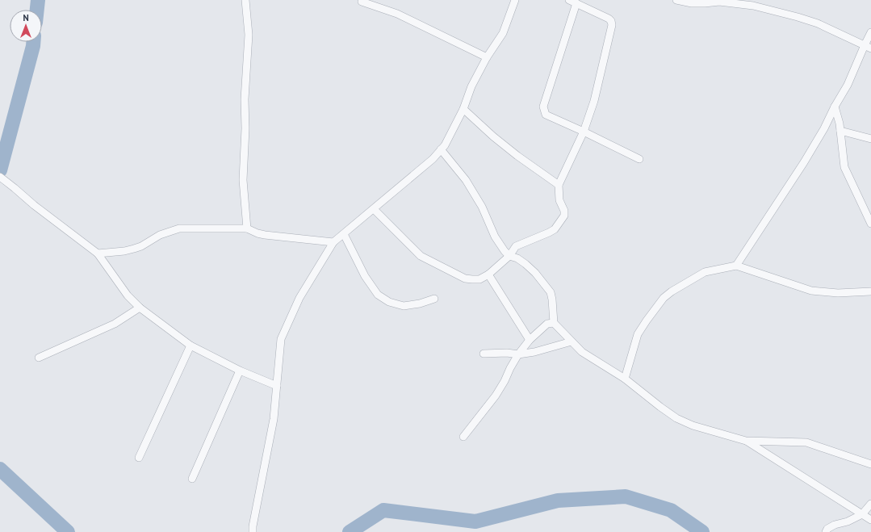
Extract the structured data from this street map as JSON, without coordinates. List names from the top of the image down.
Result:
{
  "north": "top"
}
